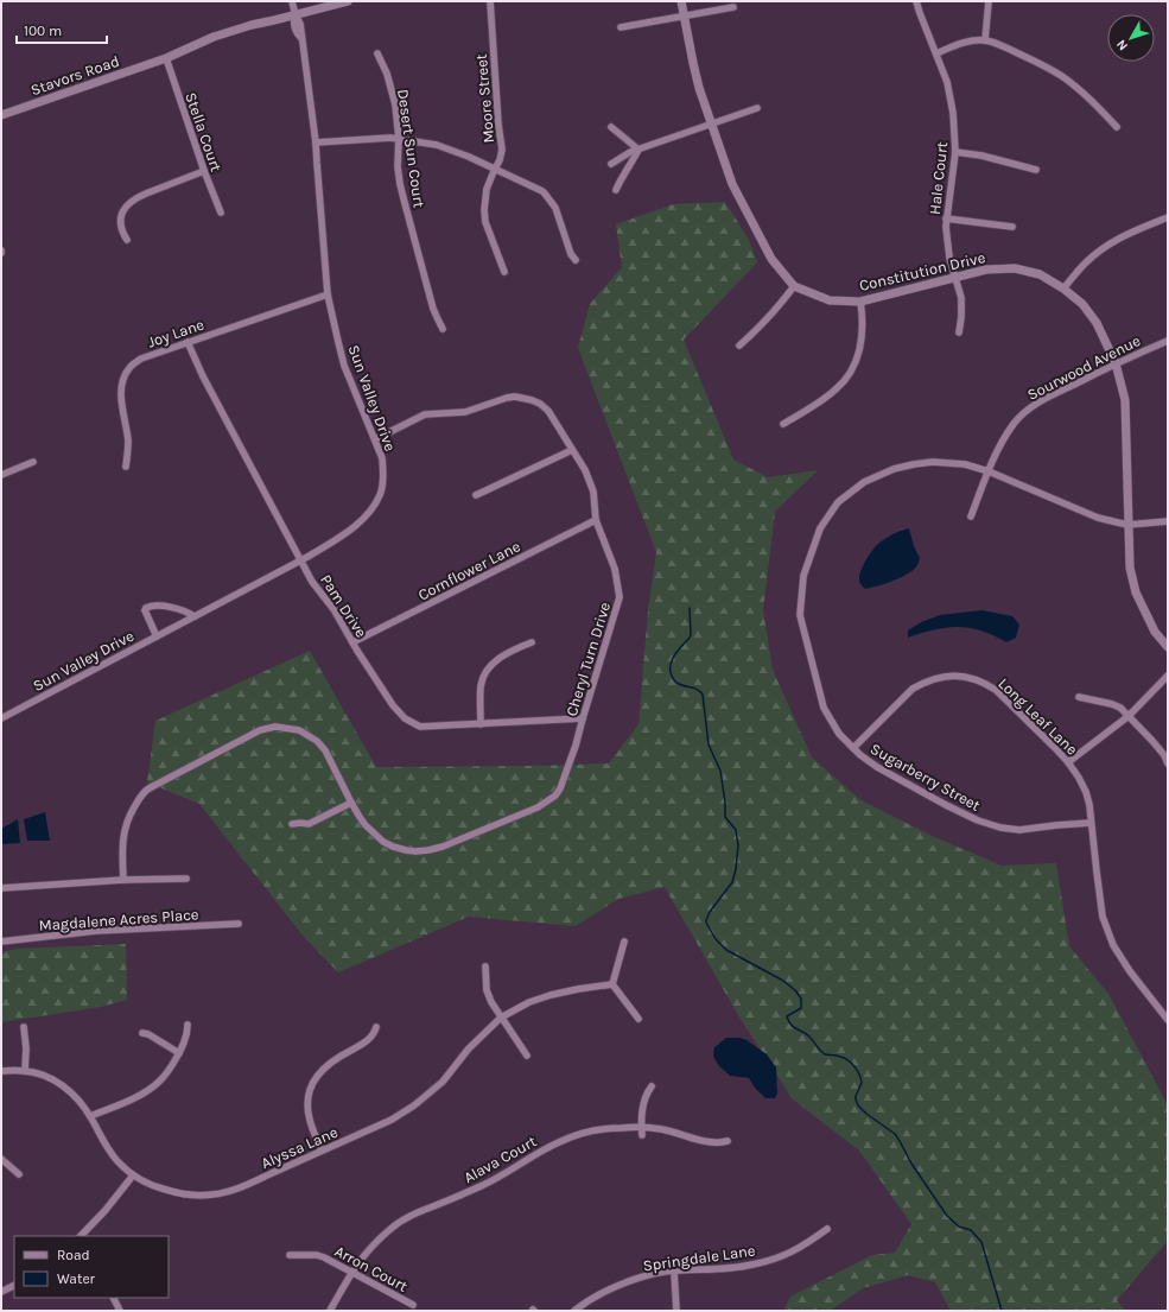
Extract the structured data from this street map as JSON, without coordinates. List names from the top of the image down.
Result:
{
  "streets": {
    "street": [
      "Stavors Road",
      "Moore Street",
      "Stella Court",
      "Desert Sun Court",
      "Hale Court",
      "Constitution Drive",
      "Joy Lane",
      "Sourwood Avenue",
      "Sun Valley Drive",
      "Cornflower Lane",
      "Pam Drive",
      "Cheryl Turn Drive",
      "Long Leaf Lane",
      "Sugarberry Street",
      "Magdalene Acres Place",
      "Alyssa Lane",
      "Alava Court",
      "Springdale Lane",
      "Arron Court"
    ]
  },
  "crossings": [
    ["Stavors Road", "Stella Court"],
    ["Stavors Road", "Sun Valley Drive"],
    ["Hale Court", "Constitution Drive"],
    ["Constitution Drive", "Sourwood Avenue"],
    ["Constitution Drive", "Sugarberry Street"],
    ["Joy Lane", "Sun Valley Drive"],
    ["Joy Lane", "Pam Drive"],
    ["Sourwood Avenue", "Sugarberry Street"],
    ["Sun Valley Drive", "Pam Drive"],
    ["Sun Valley Drive", "Cheryl Turn Drive"],
    ["Cornflower Lane", "Pam Drive"],
    ["Cornflower Lane", "Cheryl Turn Drive"],
    ["Pam Drive", "Cheryl Turn Drive"],
    ["Long Leaf Lane", "Sugarberry Street"],
    ["Alava Court", "Arron Court"]
  ],
  "legend": ["Road", "Water"],
  "scale_bar": "100 m",
  "north": "bottom left"
}
